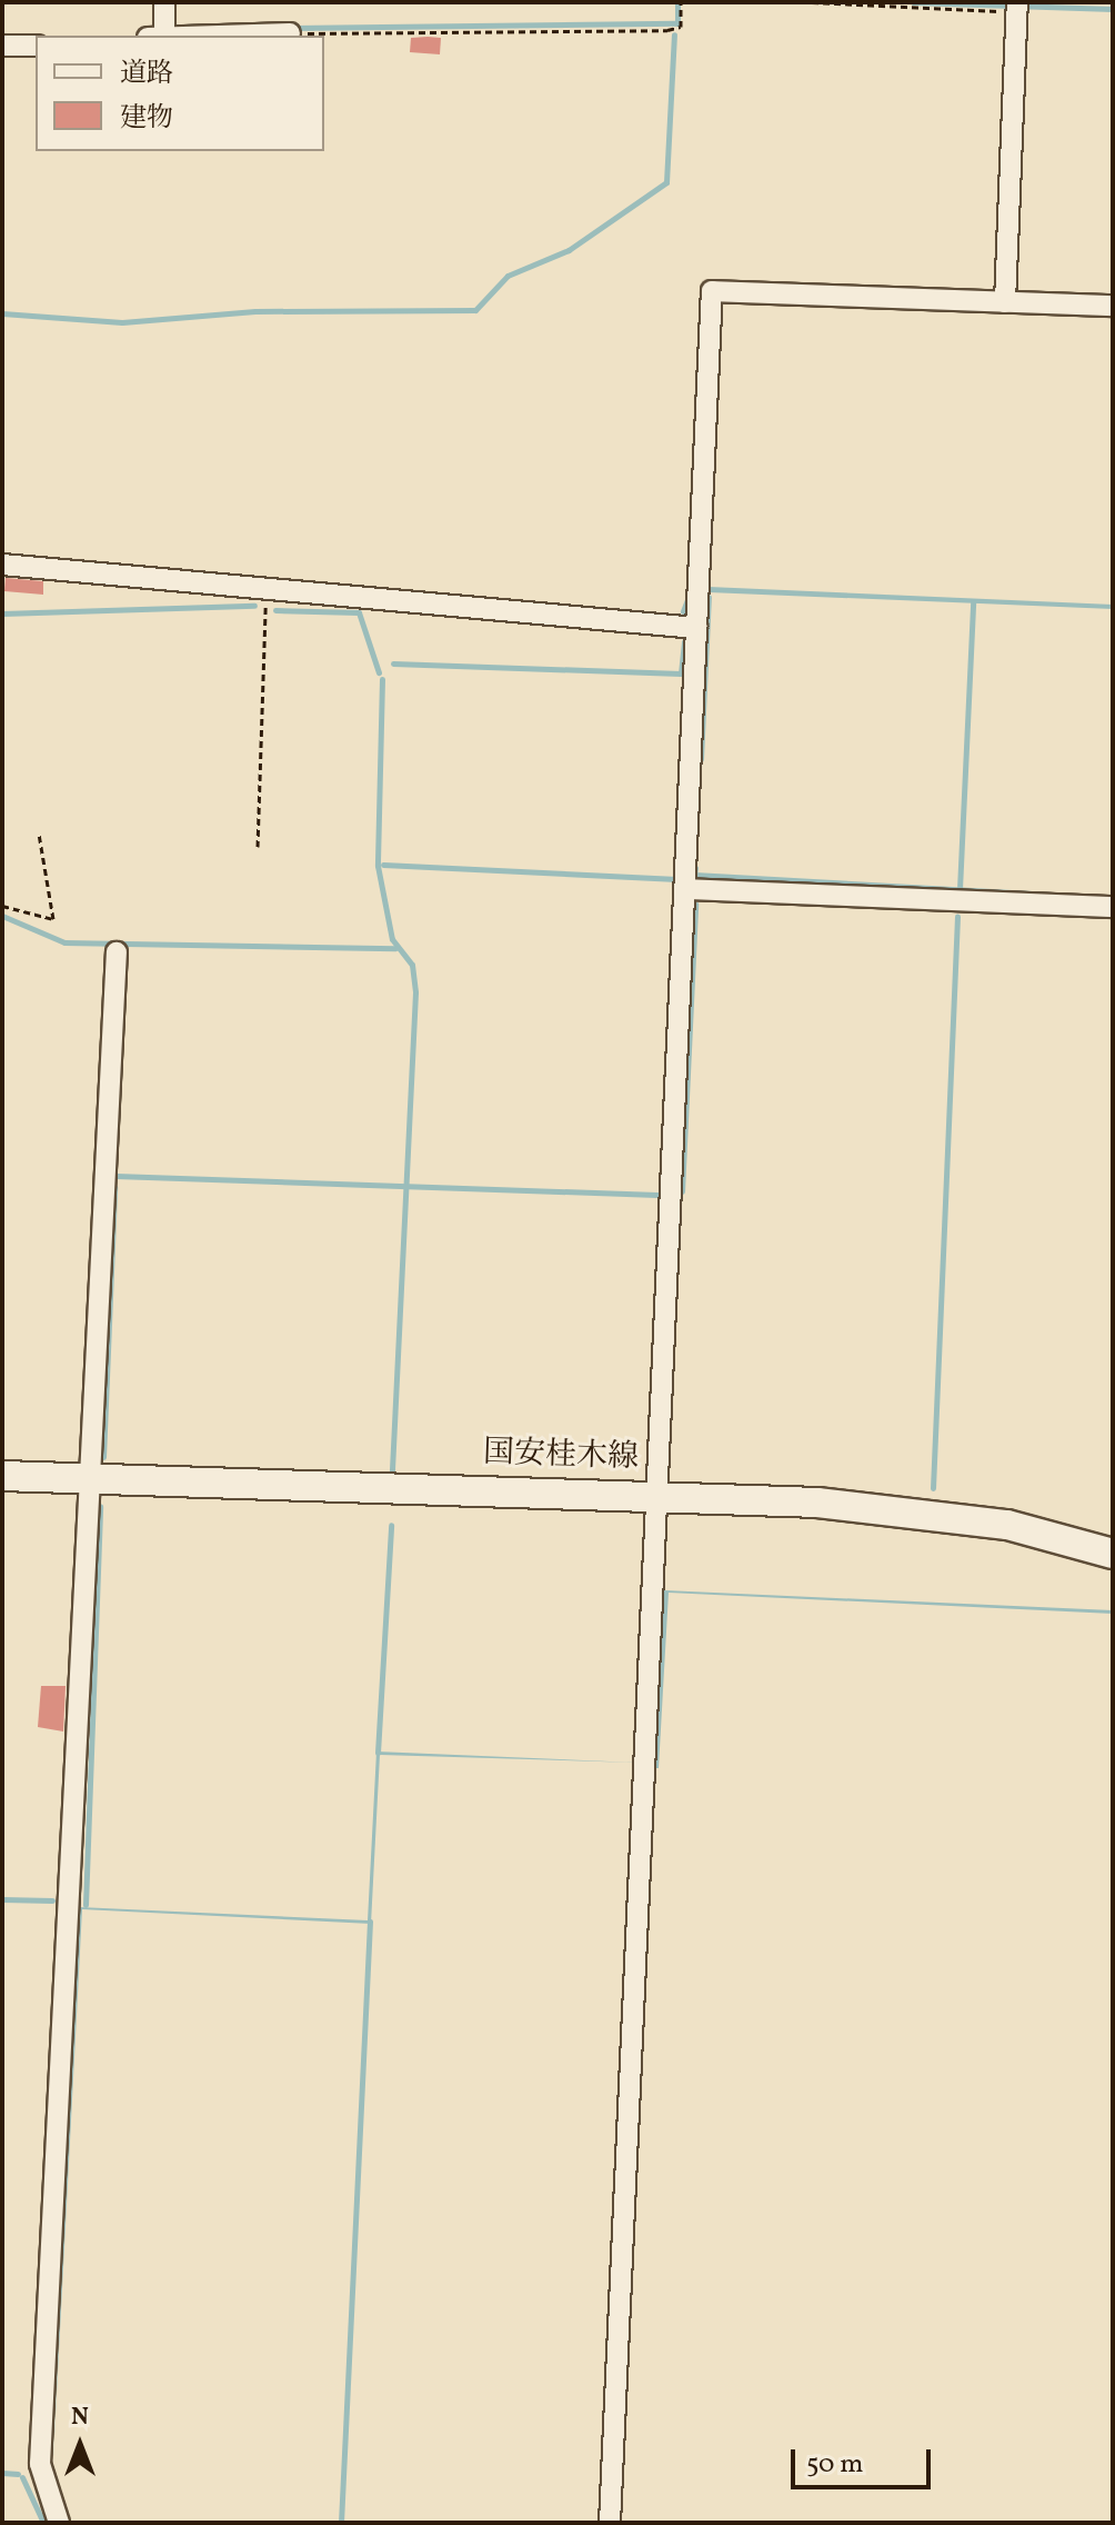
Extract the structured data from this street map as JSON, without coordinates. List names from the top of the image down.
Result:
{
  "streets": {
    "main road": ["国安桂木線"]
  },
  "legend": ["道路", "建物"],
  "scale_bar": "50 m",
  "north": "top"
}
